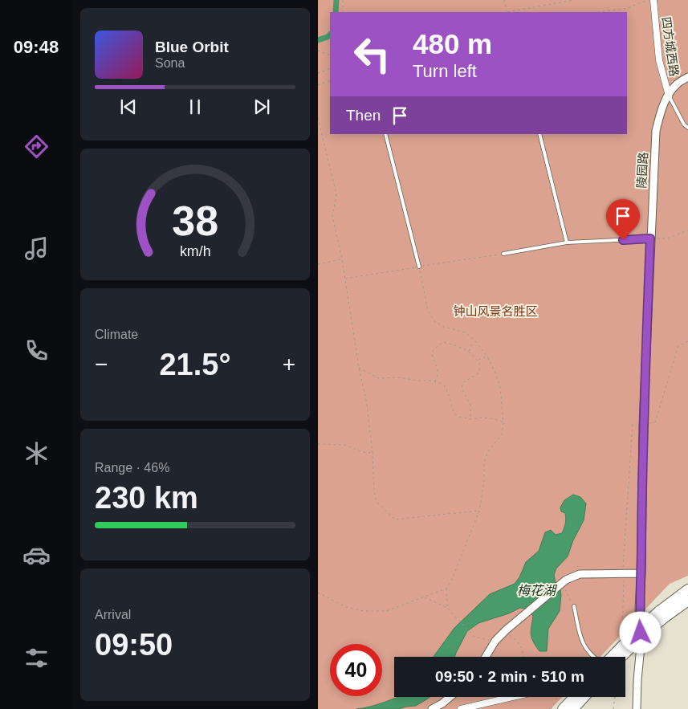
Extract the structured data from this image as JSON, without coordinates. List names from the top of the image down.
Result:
{
  "streets": {
    "street": ["四方城西路", "陵园路"]
  },
  "crossings": [
    ["四方城西路", "陵园路"]
  ],
  "water": ["梅花湖"],
  "parks": ["钟山风景名胜区"],
  "page": {
    "tabs": "09:48",
    "turn": ["480 m", "Turn left"],
    "song": ["Blue Orbit", "Sona"],
    "then": "Then",
    "tile": [
      "Climate",
      ["Range · 46%", "230 km"],
      ["Arrival", "09:50"]
    ],
    "heat": ["−", "21.5°", "+"],
    "limit": "40",
    "trip": "09:50 · 2 min · 510 m",
    "gauge": ["38", "km/h"]
  }
}
